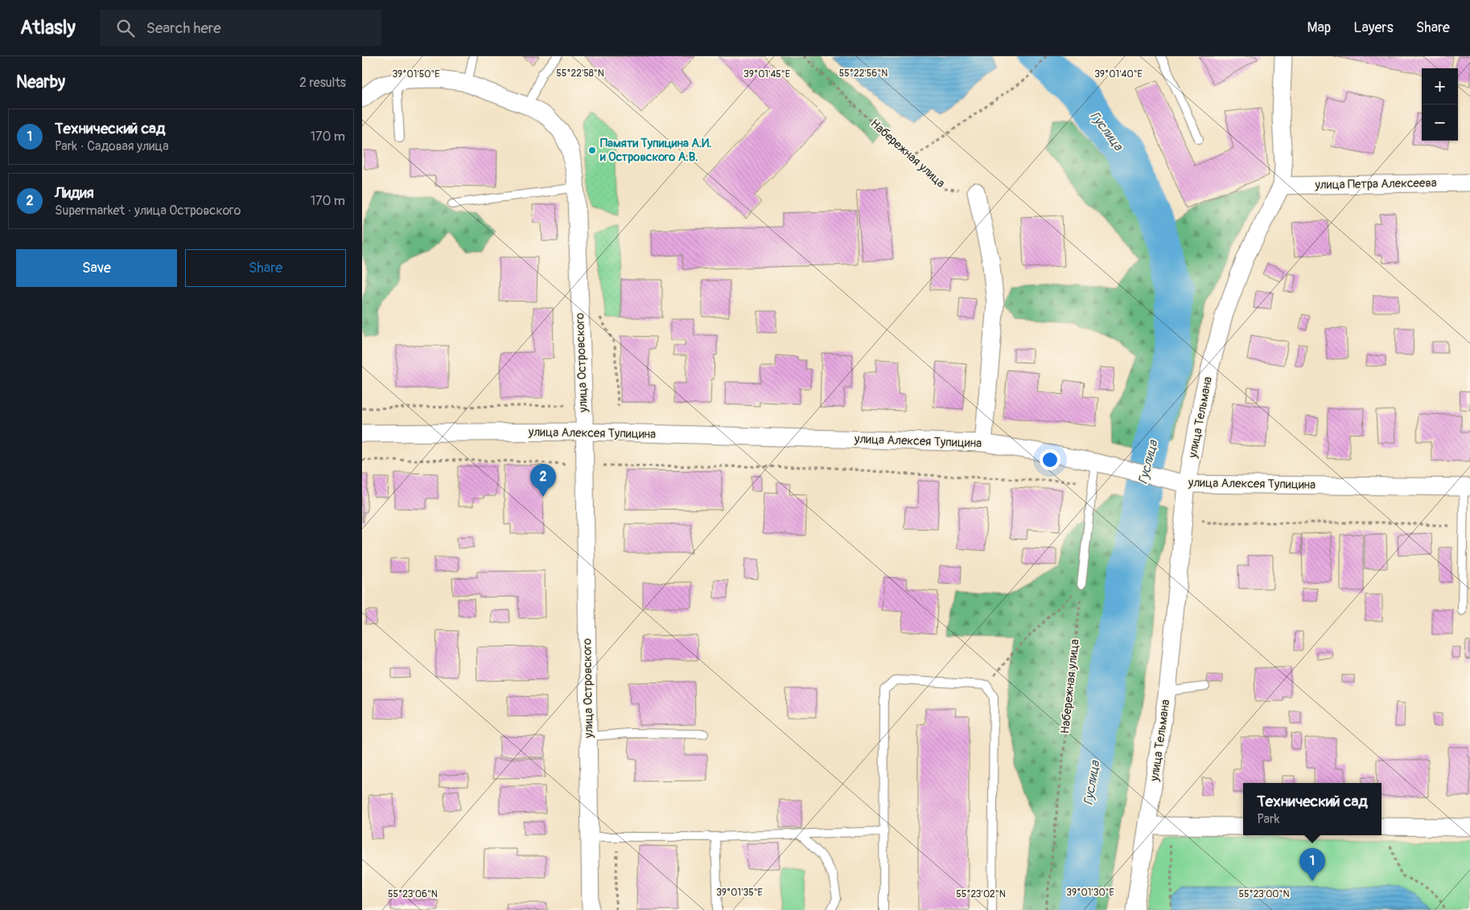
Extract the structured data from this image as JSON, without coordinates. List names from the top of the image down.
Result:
{
  "streets": {
    "street": [
      "улица Петра Алексеева",
      "улица Островского",
      "улица Тельмана",
      "улица Алексея Тупицина"
    ],
    "path": ["Набережная улица"]
  },
  "crossings": [
    ["улица Петра Алексеева", "улица Тельмана"],
    ["улица Островского", "улица Алексея Тупицина"],
    ["улица Тельмана", "улица Алексея Тупицина"]
  ],
  "water": ["Гуслица"],
  "places": ["Памяти Тупицина А.И. и Островского А.В."],
  "page": {
    "header": "Atlasly",
    "search": "Search here",
    "nav": ["Map", "Layers", "Share"],
    "heading": ["Nearby", "2 results"],
    "map_buttons": ["+", "−"],
    "list": [
      {
        "mark": "1",
        "name": "Технический сад",
        "note": "Park · Садовая улица",
        "value": "170 m"
      },
      {
        "mark": "2",
        "name": "Лидия",
        "note": "Supermarket · улица Островского",
        "value": "170 m"
      }
    ],
    "buttons": ["Save", "Share"],
    "pins": ["2", "1"],
    "popup": ["Технический сад", "Park"]
  },
  "coordinates": [
    "55°22'58\"N",
    "55°22'56\"N",
    "39°01'50\"E",
    "39°01'45\"E",
    "39°01'40\"E",
    "39°01'35\"E",
    "39°01'30\"E",
    "55°23'06\"N",
    "55°23'02\"N",
    "55°23'00\"N"
  ]
}
